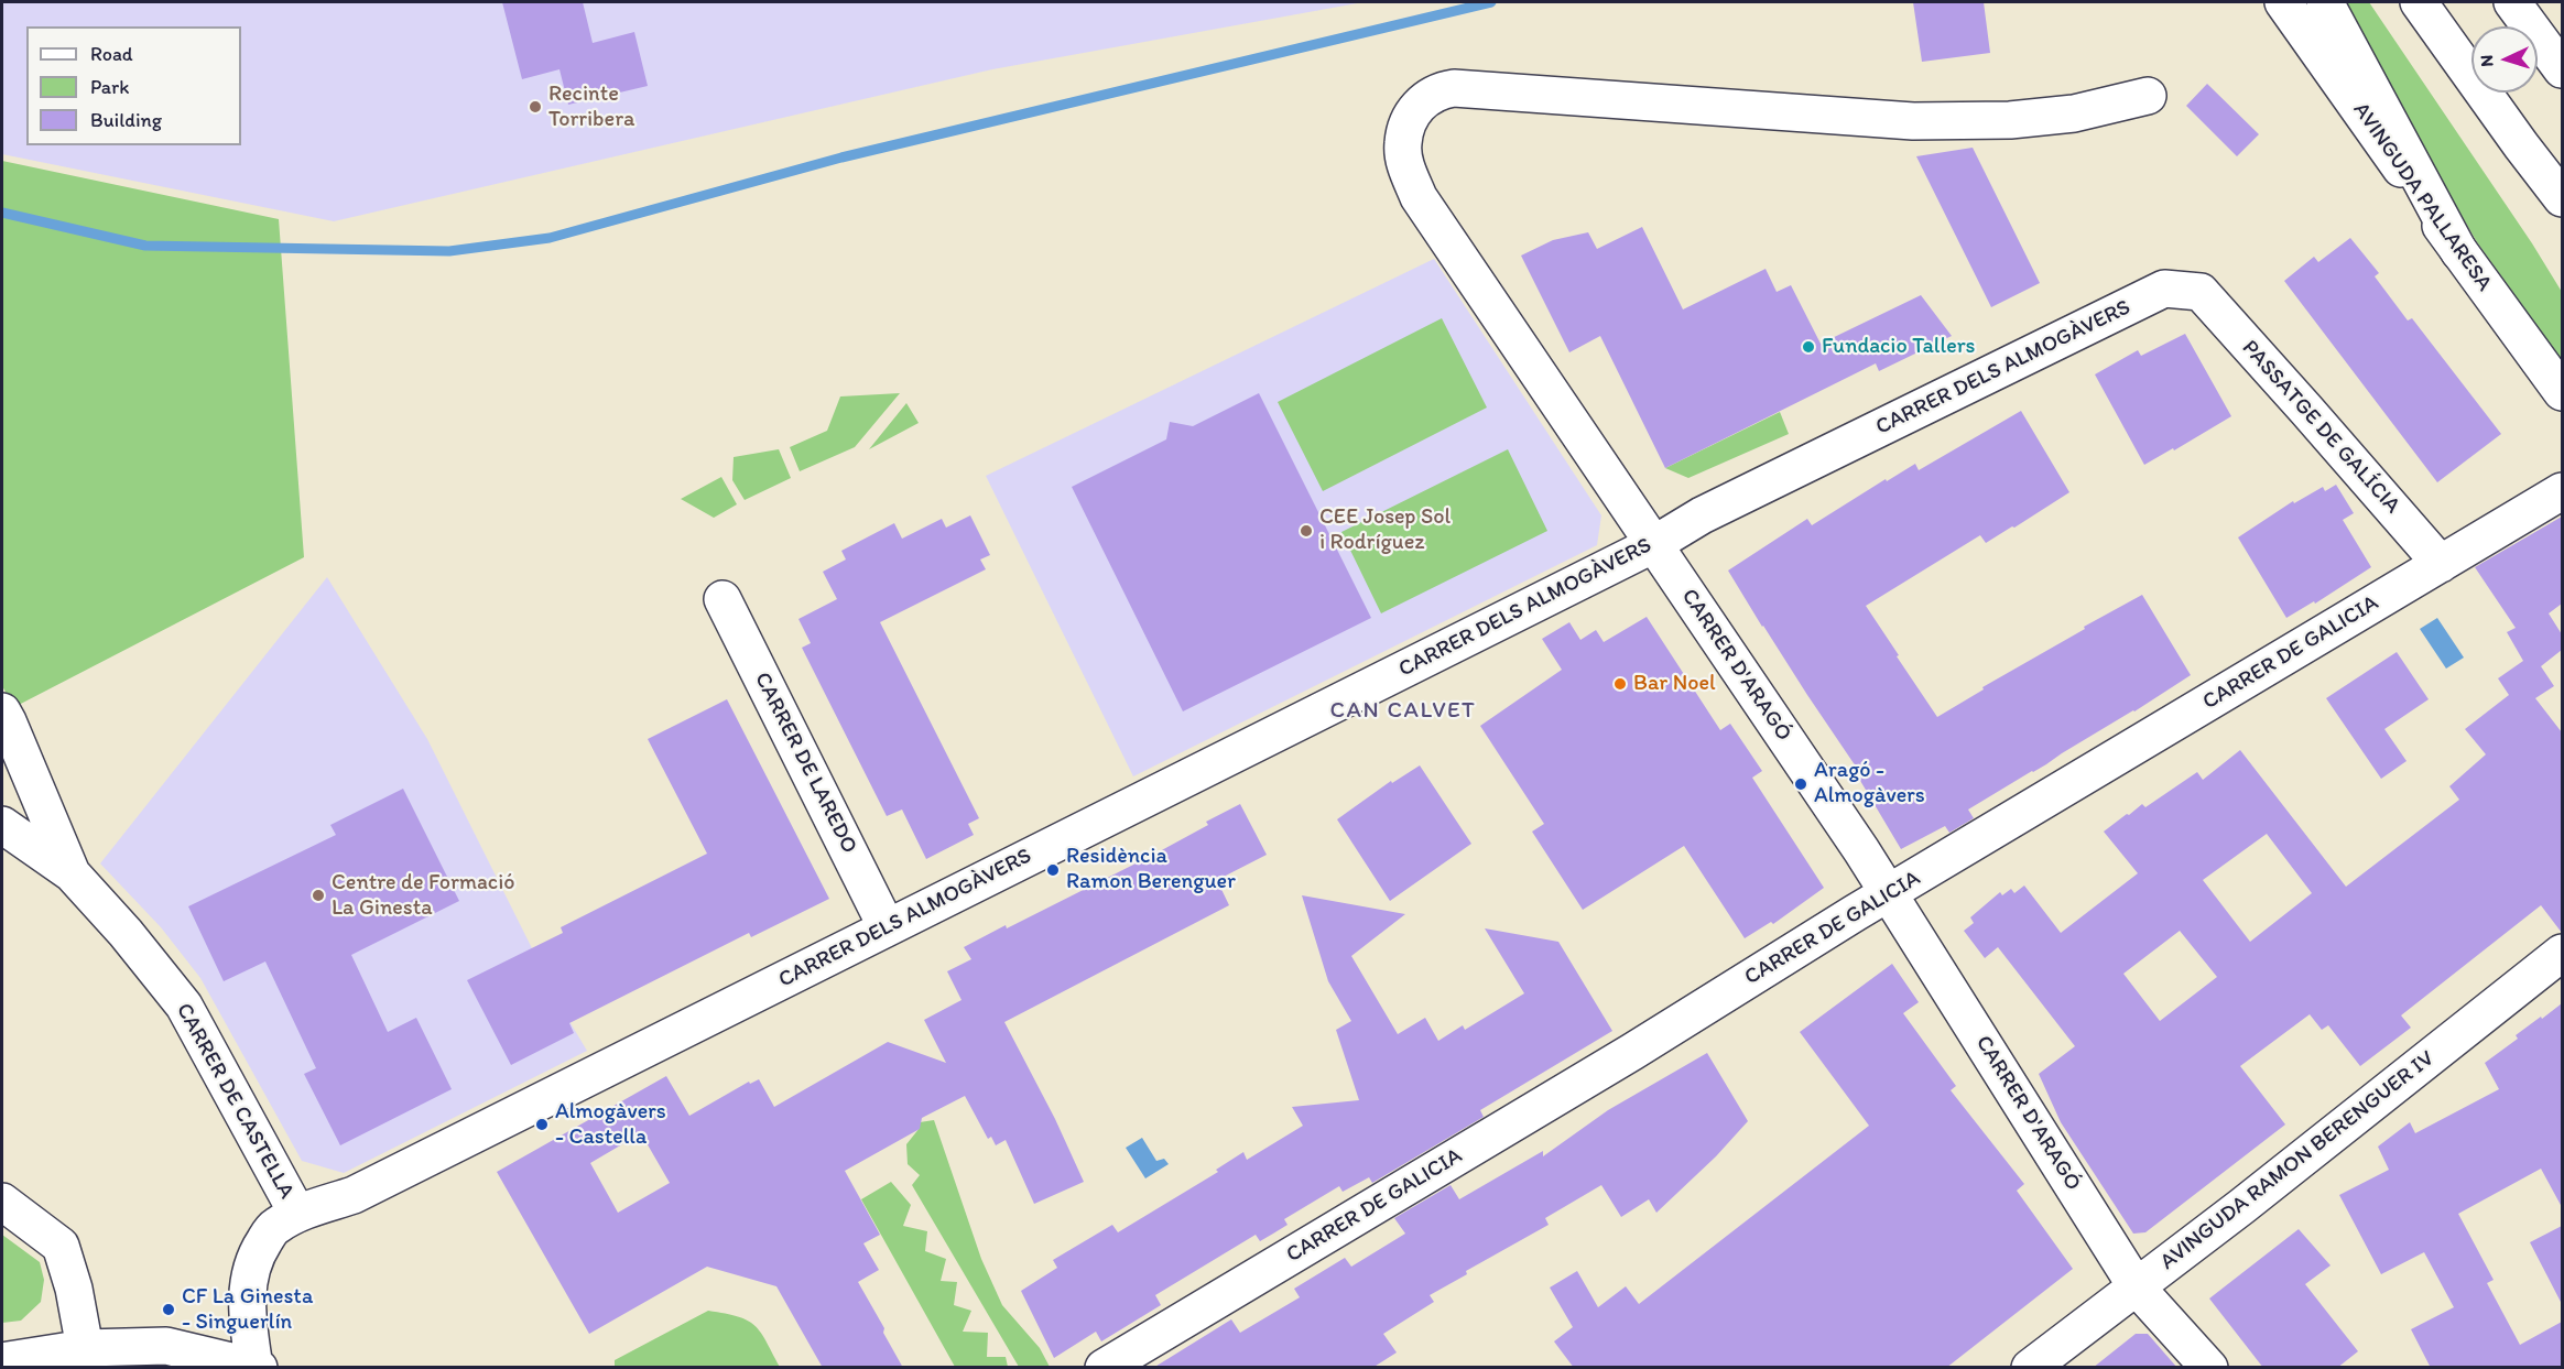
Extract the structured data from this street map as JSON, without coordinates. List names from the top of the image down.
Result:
{
  "streets": {
    "main road": [
      "AVINGUDA PALLARESA",
      "CARRER DELS ALMOGÀVERS",
      "PASSATGE DE GALÍCIA",
      "CARRER DE GALICIA",
      "CARRER D'ARAGÓ",
      "CARRER DE LAREDO",
      "CARRER DE CASTELLA",
      "AVINGUDA RAMON BERENGUER IV"
    ]
  },
  "crossings": [
    ["CARRER DELS ALMOGÀVERS", "PASSATGE DE GALÍCIA"],
    ["CARRER DELS ALMOGÀVERS", "CARRER D'ARAGÓ"],
    ["CARRER DELS ALMOGÀVERS", "CARRER DE LAREDO"],
    ["CARRER DELS ALMOGÀVERS", "CARRER DE CASTELLA"],
    ["PASSATGE DE GALÍCIA", "CARRER DE GALICIA"],
    ["CARRER DE GALICIA", "CARRER D'ARAGÓ"],
    ["CARRER D'ARAGÓ", "AVINGUDA RAMON BERENGUER IV"]
  ],
  "districts": ["CAN CALVET"],
  "places": [
    "Recinte Torribera",
    "Fundacio Tallers",
    "CEE Josep Sol i Rodríguez",
    "Bar Noel",
    "Aragó - Almogàvers",
    "Residència Ramon Berenguer",
    "Centre de Formació La Ginesta",
    "Almogàvers - Castella",
    "CF La Ginesta - Singuerlín"
  ],
  "legend": ["Road", "Park", "Building"],
  "north": "left"
}
